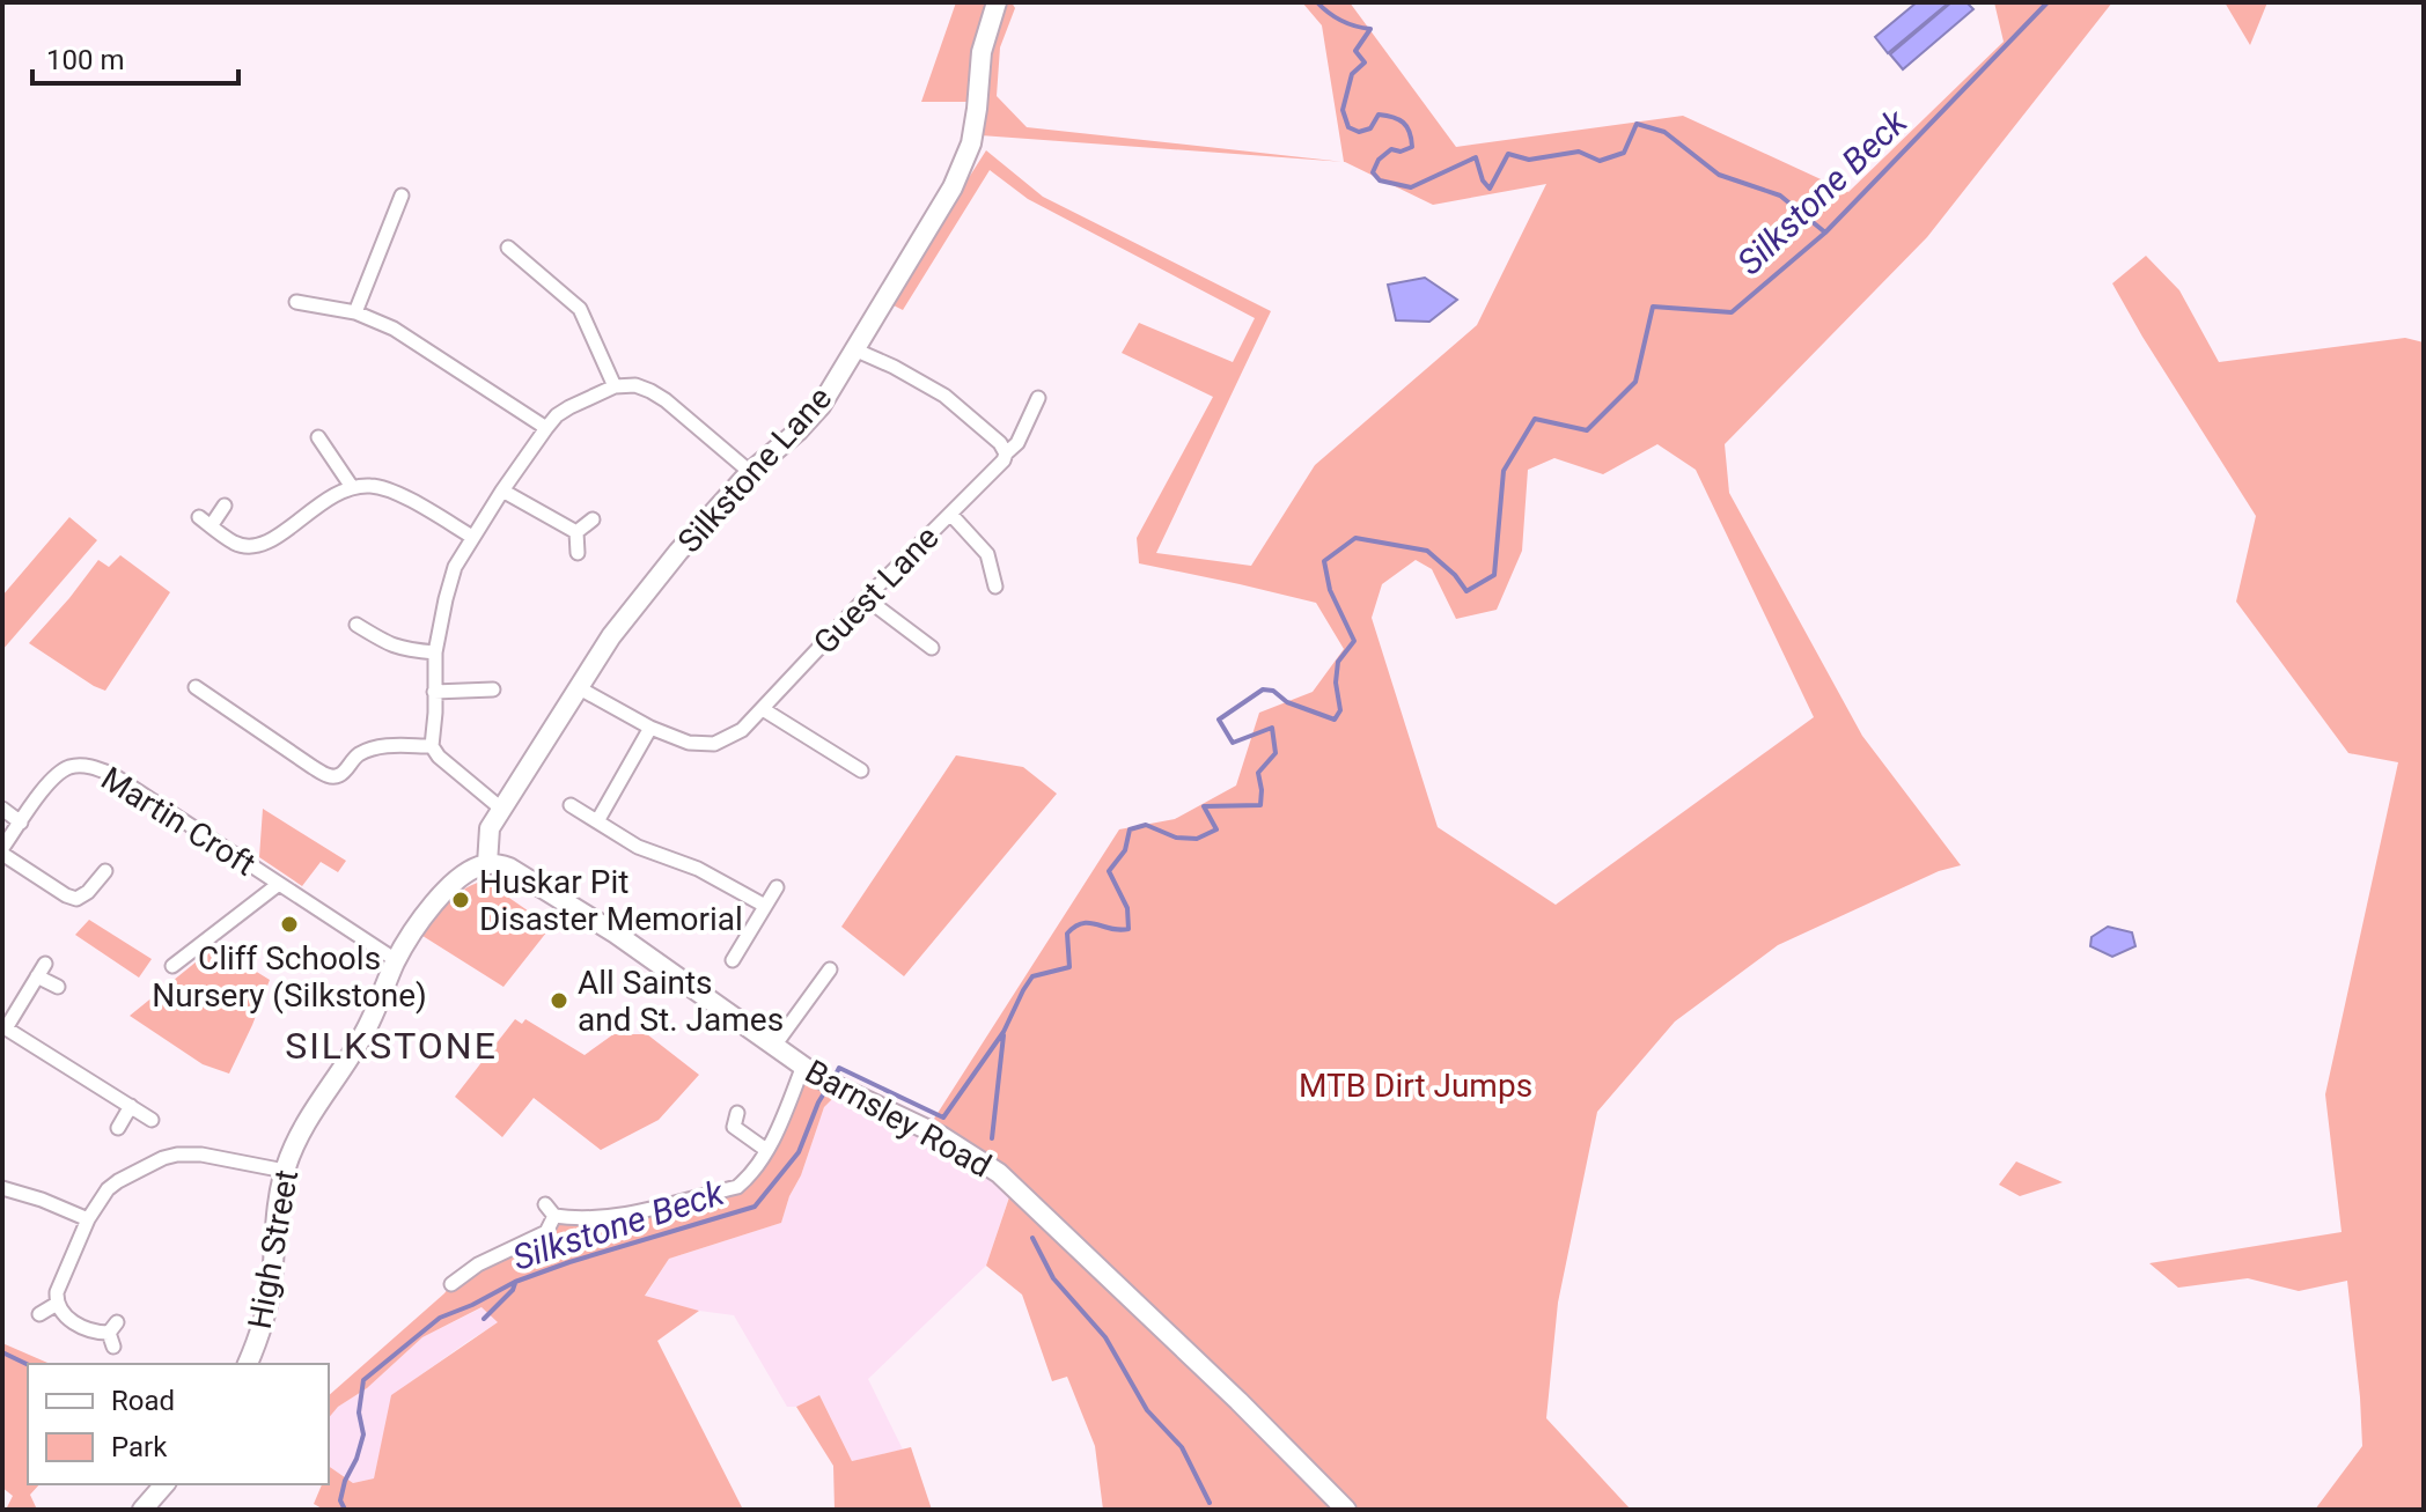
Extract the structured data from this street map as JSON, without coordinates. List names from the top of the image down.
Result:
{
  "streets": {
    "street": [
      "Silkstone Lane",
      "Guest Lane",
      "Martin Croft",
      "Barnsley Road",
      "High Street"
    ]
  },
  "crossings": [
    ["Silkstone Lane", "Guest Lane"],
    ["Silkstone Lane", "Barnsley Road"],
    ["Silkstone Lane", "High Street"],
    ["Martin Croft", "High Street"],
    ["Barnsley Road", "High Street"]
  ],
  "districts": ["SILKSTONE"],
  "water": ["Silkstone Beck"],
  "parks": ["MTB Dirt Jumps"],
  "places": ["Huskar Pit Disaster Memorial", "Cliff Schools Nursery (Silkstone)", "All Saints and St. James"],
  "legend": ["Road", "Park"],
  "scale_bar": "100 m"
}
